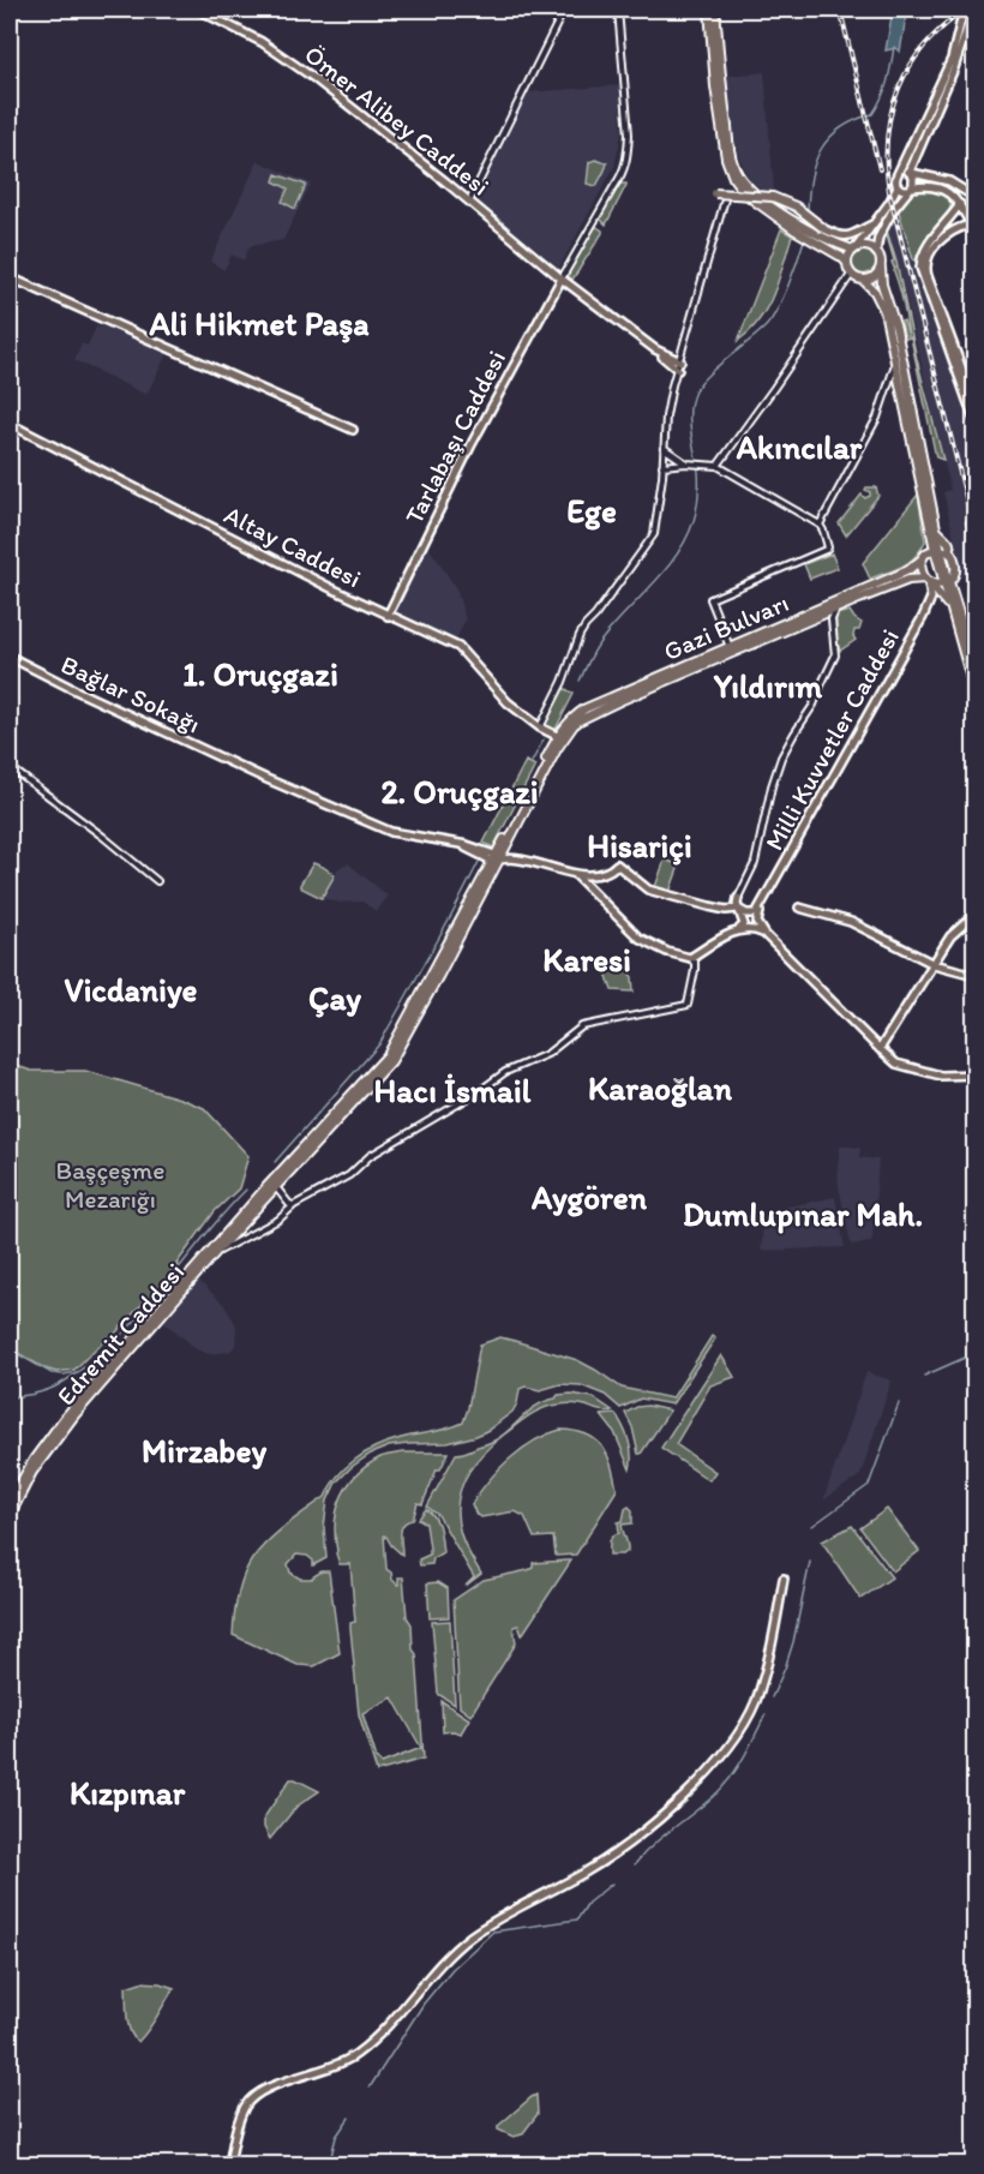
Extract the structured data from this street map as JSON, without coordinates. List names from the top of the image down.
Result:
{
  "streets": {
    "highway": ["Gazi Bulvarı", "Edremit Caddesi"],
    "main road": [
      "Ömer Alibey Caddesi",
      "Tarlabaşı Caddesi",
      "Altay Caddesi",
      "Bağlar Sokağı",
      "Milli Kuvvetler Caddesi"
    ]
  },
  "crossings": [
    ["Ömer Alibey Caddesi", "Tarlabaşı Caddesi"],
    ["Tarlabaşı Caddesi", "Altay Caddesi"],
    ["Altay Caddesi", "Gazi Bulvarı"],
    ["Gazi Bulvarı", "Milli Kuvvetler Caddesi"]
  ],
  "districts": [
    "Ali Hikmet Paşa",
    "Akıncılar",
    "Ege",
    "1. Oruçgazi",
    "Yıldırım",
    "2. Oruçgazi",
    "Hisariçi",
    "Karesi",
    "Vicdaniye",
    "Çay",
    "Karaoğlan",
    "Hacı İsmail",
    "Aygören",
    "Dumlupınar Mah.",
    "Mirzabey",
    "Kızpınar"
  ],
  "parks": ["Başçeşme Mezarığı"]
}
